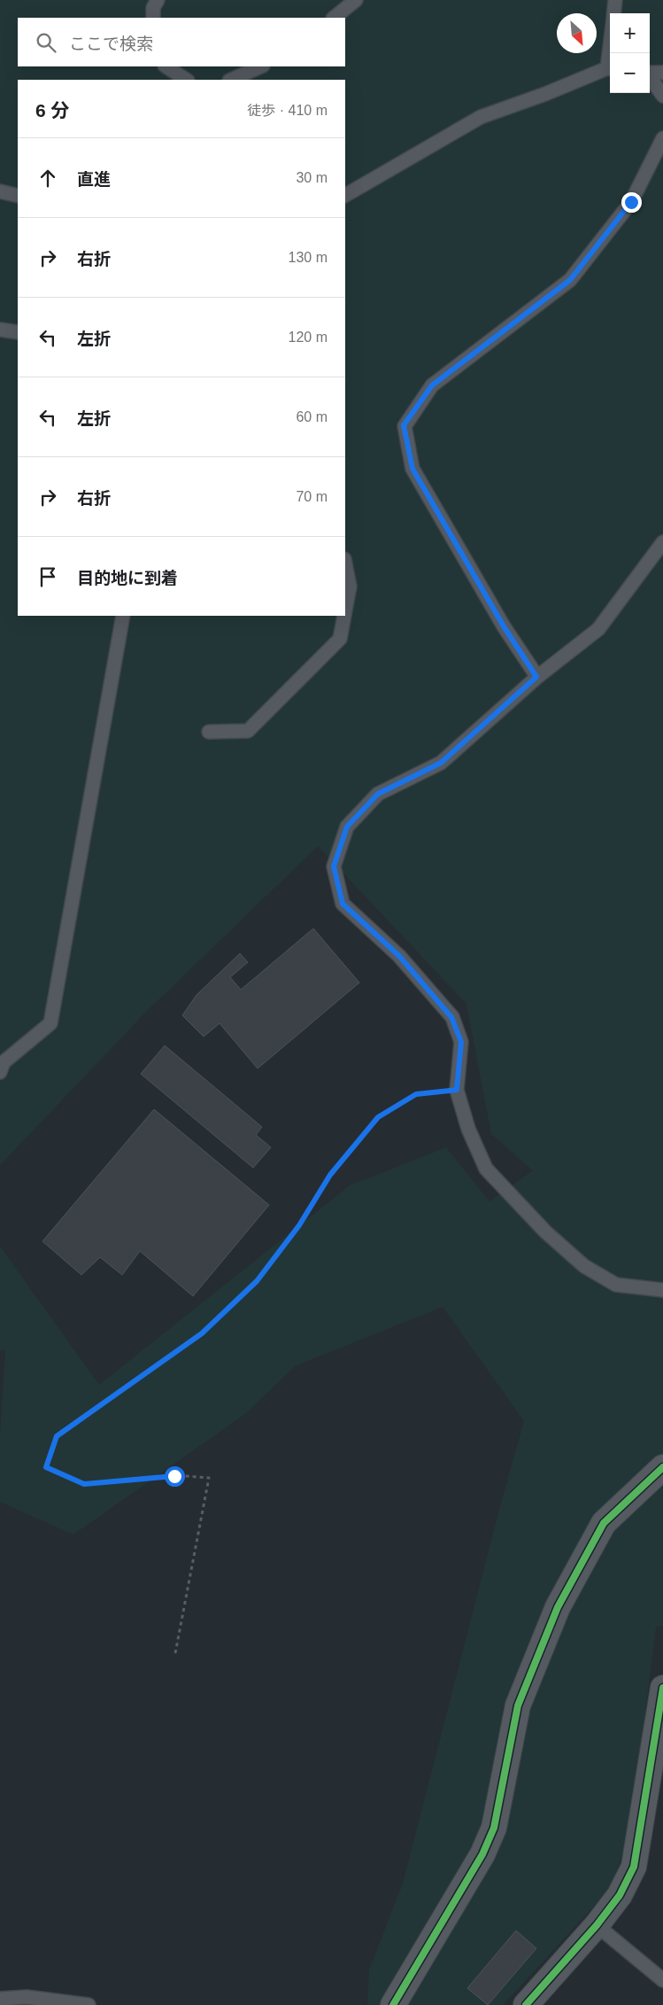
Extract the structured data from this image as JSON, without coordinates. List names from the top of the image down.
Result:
{
  "north": "bottom right",
  "page": {
    "map_buttons": ["+", "−"],
    "search": "ここで検索",
    "heading": ["6 分", "徒歩 · 410 m"],
    "list": [
      ["直進", "30 m"],
      ["右折", "130 m"],
      ["左折", "120 m"],
      ["左折", "60 m"],
      ["右折", "70 m"],
      "目的地に到着"
    ]
  }
}
